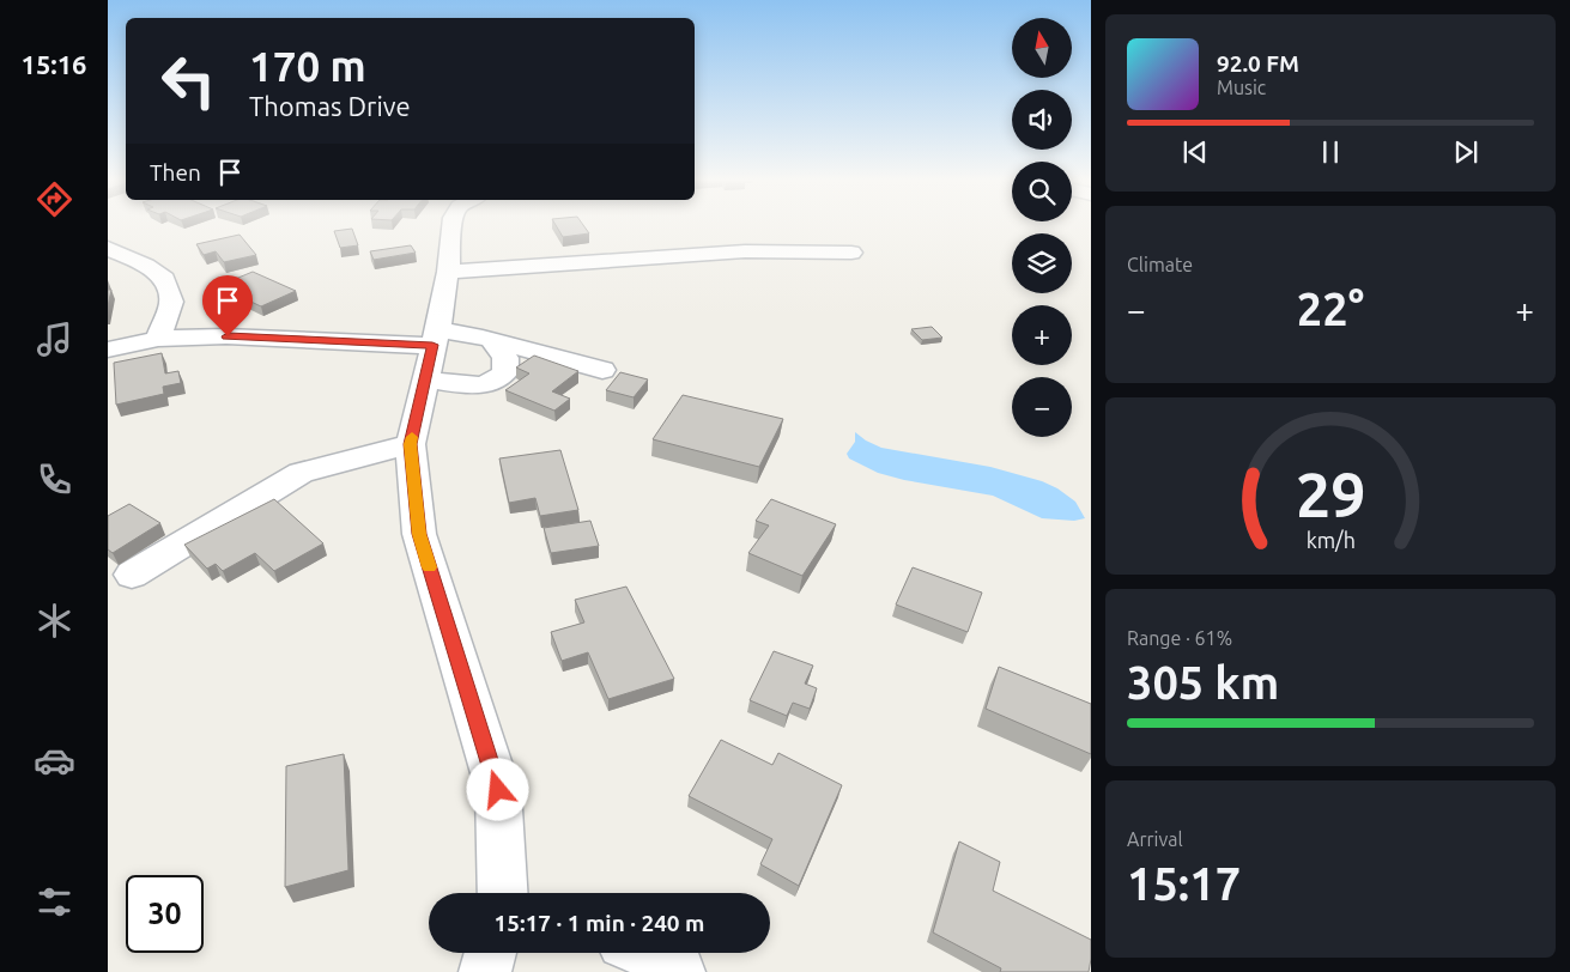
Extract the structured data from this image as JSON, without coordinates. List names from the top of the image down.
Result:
{
  "north": "top",
  "page": {
    "tabs": "15:16",
    "map_buttons": ["+", "−"],
    "turn": ["170 m", "Thomas Drive"],
    "song": ["92.0 FM", "Music"],
    "then": "Then",
    "tile": [
      "Climate",
      ["Range · 61%", "305 km"],
      ["Arrival", "15:17"]
    ],
    "heat": ["−", "22°", "+"],
    "limit": "30",
    "trip": "15:17 · 1 min · 240 m",
    "gauge": ["29", "km/h"]
  }
}
